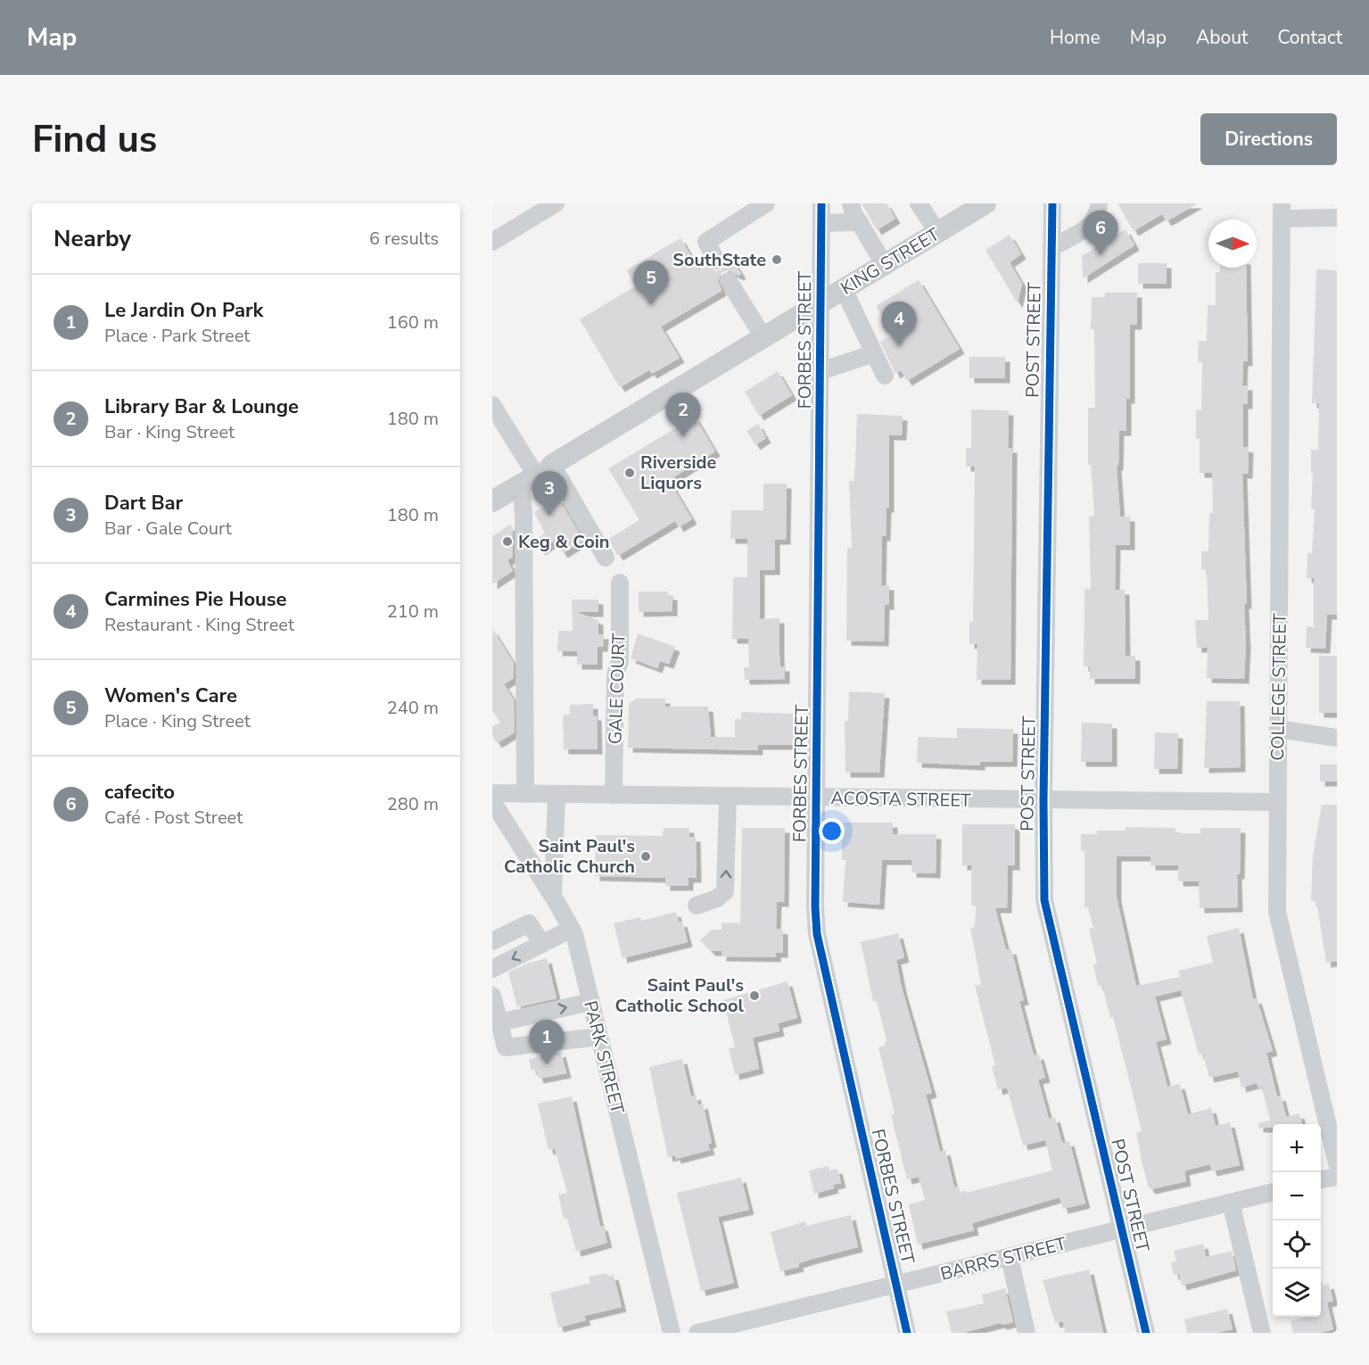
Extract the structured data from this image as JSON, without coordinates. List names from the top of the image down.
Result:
{
  "streets": {
    "main road": ["KING STREET"],
    "street": [
      "FORBES STREET",
      "POST STREET",
      "COLLEGE STREET",
      "GALE COURT",
      "ACOSTA STREET",
      "PARK STREET",
      "BARRS STREET"
    ]
  },
  "crossings": [
    ["KING STREET", "FORBES STREET"],
    ["FORBES STREET", "ACOSTA STREET"],
    ["FORBES STREET", "BARRS STREET"],
    ["POST STREET", "ACOSTA STREET"],
    ["POST STREET", "BARRS STREET"],
    ["COLLEGE STREET", "ACOSTA STREET"],
    ["GALE COURT", "ACOSTA STREET"]
  ],
  "places": [
    "SouthState",
    "Riverside Liquors",
    "Keg & Coin",
    "Saint Paul's Catholic Church",
    "Saint Paul's Catholic School"
  ],
  "north": "right",
  "page": {
    "header": "Map",
    "nav": [
      "Home",
      "Map",
      "About",
      "Contact"
    ],
    "buttons": "Directions",
    "title": "Find us",
    "heading": ["Nearby", "6 results"],
    "pins": [
      "6",
      "5",
      "4",
      "2",
      "3",
      "1"
    ],
    "list": [
      {
        "mark": "1",
        "name": "Le Jardin On Park",
        "note": "Place · Park Street",
        "value": "160 m"
      },
      {
        "mark": "2",
        "name": "Library Bar & Lounge",
        "note": "Bar · King Street",
        "value": "180 m"
      },
      {
        "mark": "3",
        "name": "Dart Bar",
        "note": "Bar · Gale Court",
        "value": "180 m"
      },
      {
        "mark": "4",
        "name": "Carmines Pie House",
        "note": "Restaurant · King Street",
        "value": "210 m"
      },
      {
        "mark": "5",
        "name": "Women's Care",
        "note": "Place · King Street",
        "value": "240 m"
      },
      {
        "mark": "6",
        "name": "cafecito",
        "note": "Café · Post Street",
        "value": "280 m"
      }
    ],
    "map_buttons": ["+", "−"]
  }
}
